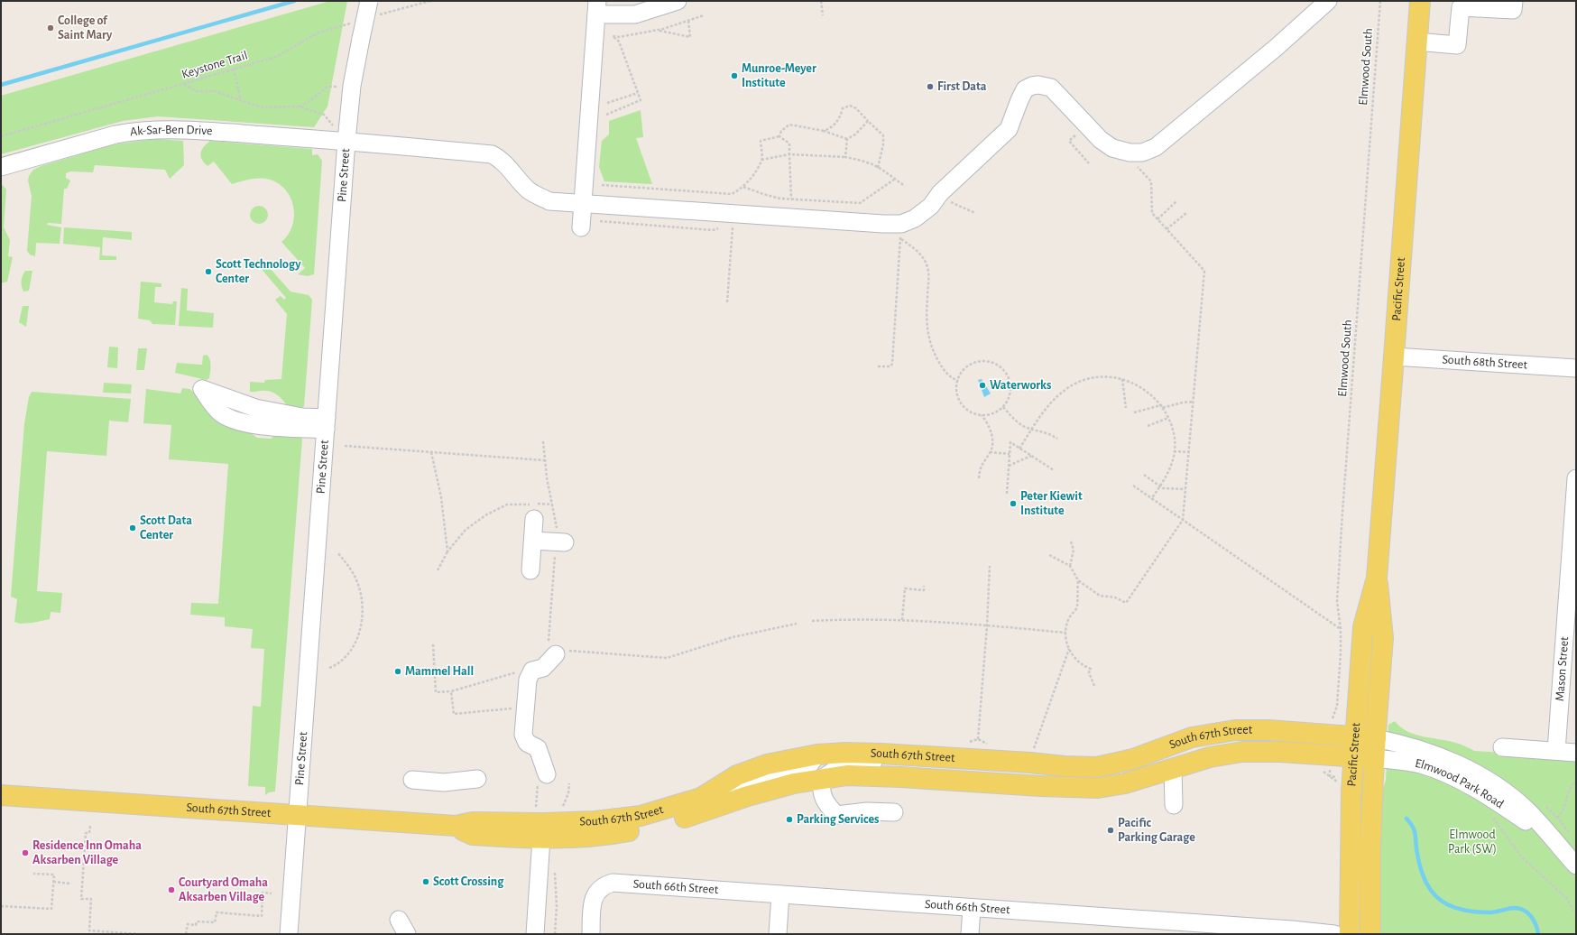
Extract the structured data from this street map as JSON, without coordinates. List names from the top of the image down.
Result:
{
  "streets": {
    "main road": ["Pacific Street", "South 67th Street", "Elmwood Park Road"],
    "street": [
      "Ak-Sar-Ben Drive",
      "Pine Street",
      "South 68th Street",
      "Mason Street",
      "South 66th Street"
    ],
    "path": ["Keystone Trail", "Elmwood South"]
  },
  "crossings": [
    ["Ak-Sar-Ben Drive", "Pine Street"],
    ["Pine Street", "South 67th Street"],
    ["Pacific Street", "South 68th Street"],
    ["Pacific Street", "South 67th Street"],
    ["Pacific Street", "Elmwood Park Road"],
    ["South 67th Street", "Elmwood Park Road"]
  ],
  "parks": ["Elmwood Park (SW)"],
  "places": [
    "College of Saint Mary",
    "Munroe-Meyer Institute",
    "First Data",
    "Scott Technology Center",
    "Waterworks",
    "Peter Kiewit Institute",
    "Scott Data Center",
    "Mammel Hall",
    "Parking Services",
    "Pacific Parking Garage",
    "Residence Inn Omaha Aksarben Village",
    "Scott Crossing",
    "Courtyard Omaha Aksarben Village"
  ]
}
